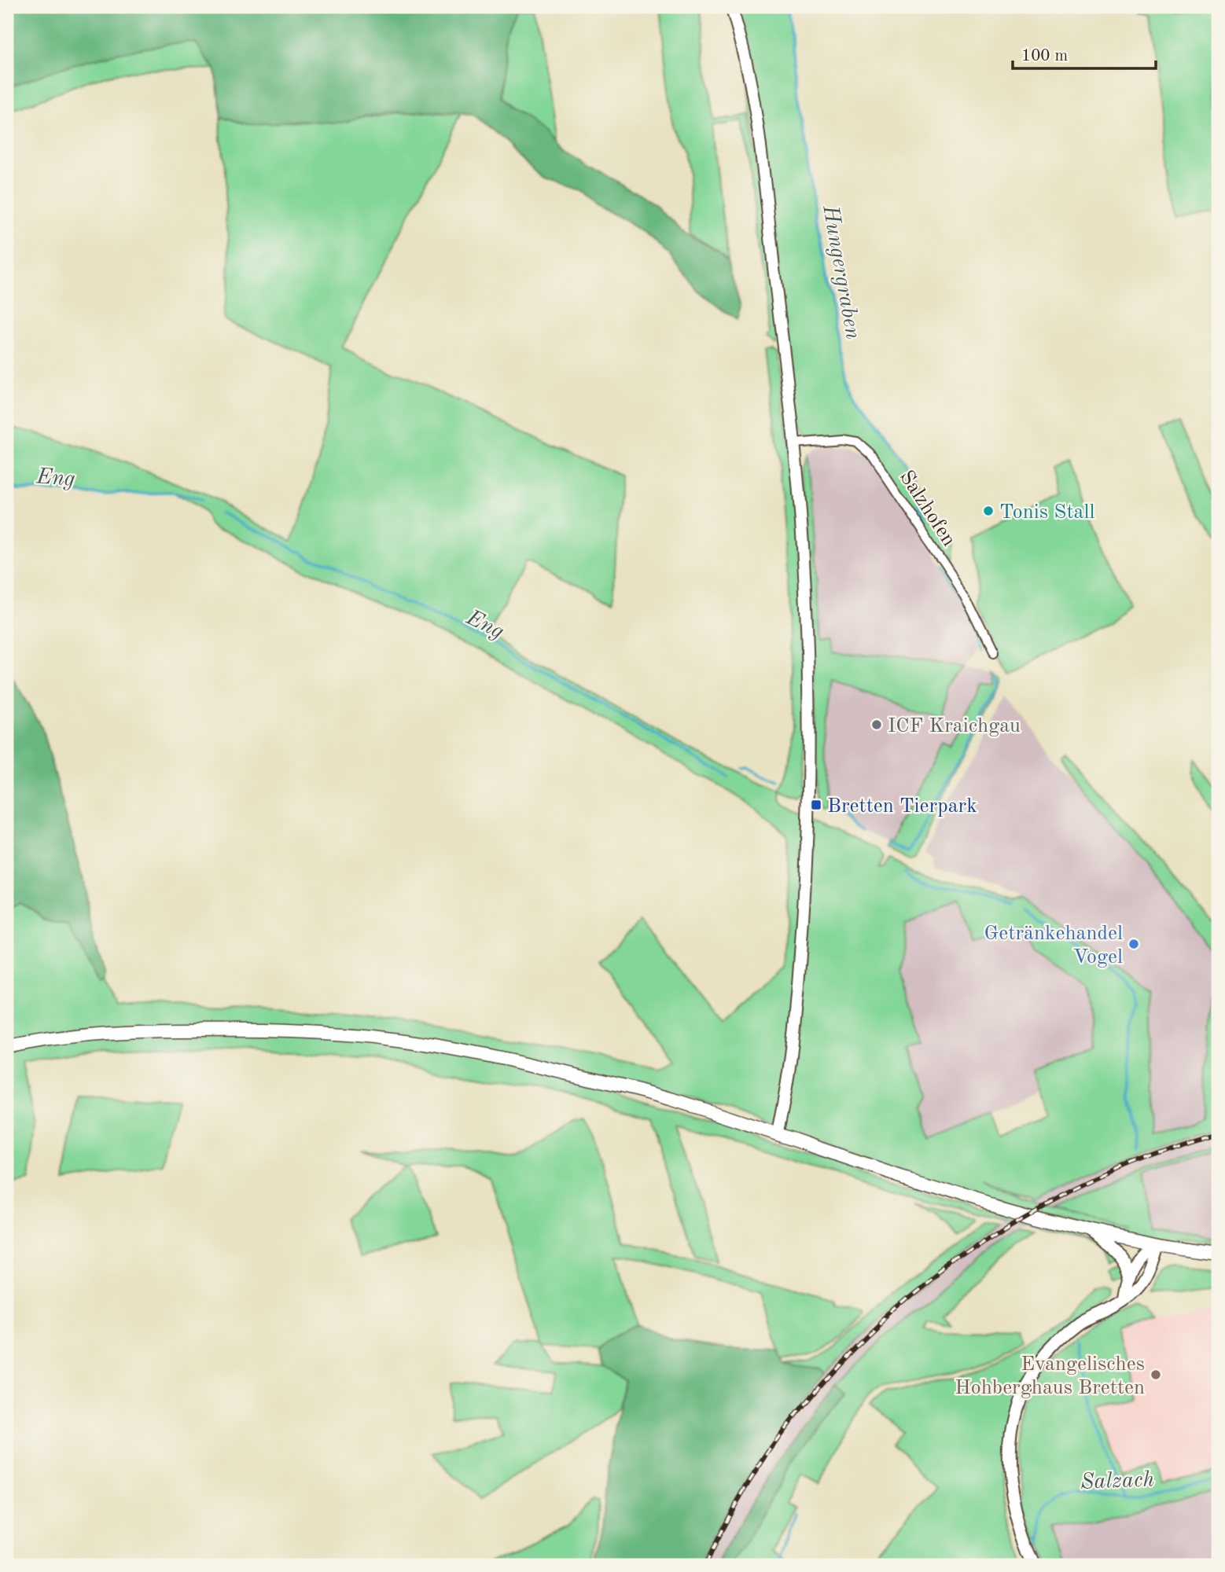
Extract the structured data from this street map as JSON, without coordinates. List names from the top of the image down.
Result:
{
  "streets": {
    "street": ["Salzhofen"]
  },
  "water": ["Hungergraben", "Eng", "Salzach"],
  "places": {
    "other": [
      "Tonis Stall",
      "ICF Kraichgau",
      "Getränkehandel Vogel",
      "Evangelisches Hohberghaus Bretten"
    ],
    "transit": ["Bretten Tierpark"]
  },
  "scale_bar": "100 m"
}
